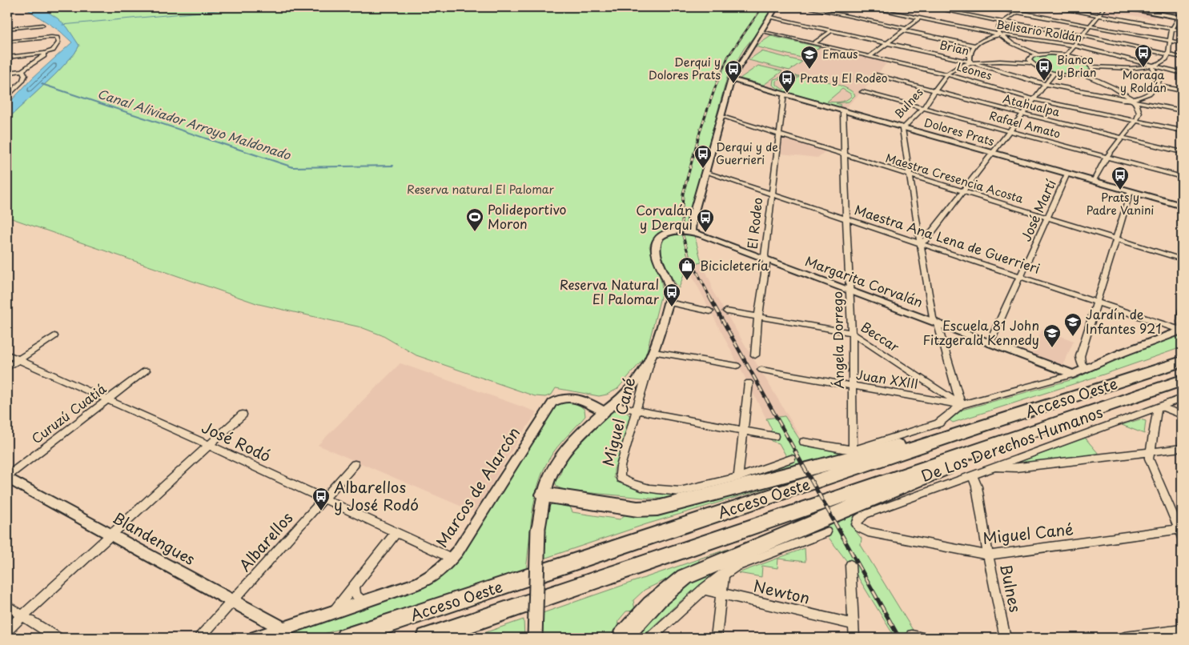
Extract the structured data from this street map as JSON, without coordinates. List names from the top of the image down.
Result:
{
  "streets": {
    "highway": ["Acceso Oeste"],
    "street": [
      "Belisario Roldán",
      "Brian",
      "Leones",
      "Bulnes",
      "Atahualpa",
      "Rafael Amato",
      "Dolores Prats",
      "Maestra Cresencia Acosta",
      "José Martí",
      "El Rodeo",
      "Maestra Ana Lena de Guerrieri",
      "Margarita Corvalán",
      "Beccar",
      "Ángela Dorrego",
      "Juan XXIII",
      "Curuzú Cuatiá",
      "Miguel Cané",
      "José Rodó",
      "De Los Derechos Humanos",
      "Marcos de Alarcón",
      "Blandengues",
      "Albarellos",
      "Newton"
    ]
  },
  "crossings": [
    ["Brian", "Bulnes"],
    ["Leones", "Bulnes"],
    ["Bulnes", "Atahualpa"],
    ["Bulnes", "Rafael Amato"],
    ["Bulnes", "Dolores Prats"],
    ["Bulnes", "Maestra Cresencia Acosta"],
    ["Bulnes", "Maestra Ana Lena de Guerrieri"],
    ["Bulnes", "Margarita Corvalán"],
    ["Bulnes", "Beccar"],
    ["Bulnes", "Juan XXIII"],
    ["Bulnes", "Miguel Cané"],
    ["Bulnes", "De Los Derechos Humanos"],
    ["Dolores Prats", "José Martí"],
    ["Dolores Prats", "El Rodeo"],
    ["Dolores Prats", "Ángela Dorrego"],
    ["Maestra Cresencia Acosta", "José Martí"],
    ["Maestra Cresencia Acosta", "El Rodeo"],
    ["Maestra Cresencia Acosta", "Ángela Dorrego"],
    ["José Martí", "Maestra Ana Lena de Guerrieri"],
    ["José Martí", "Margarita Corvalán"],
    ["El Rodeo", "Maestra Ana Lena de Guerrieri"],
    ["El Rodeo", "Margarita Corvalán"],
    ["El Rodeo", "Beccar"],
    ["Maestra Ana Lena de Guerrieri", "Ángela Dorrego"],
    ["Margarita Corvalán", "Ángela Dorrego"],
    ["Beccar", "Ángela Dorrego"],
    ["Beccar", "Juan XXIII"],
    ["Ángela Dorrego", "Juan XXIII"],
    ["Curuzú Cuatiá", "José Rodó"],
    ["Curuzú Cuatiá", "Blandengues"],
    ["Miguel Cané", "De Los Derechos Humanos"],
    ["José Rodó", "Marcos de Alarcón"],
    ["José Rodó", "Albarellos"],
    ["Marcos de Alarcón", "Blandengues"],
    ["Blandengues", "Albarellos"]
  ],
  "water": ["Canal Aliviador Arroyo Maldonado"],
  "parks": ["Reserva natural El Palomar"],
  "places": {
    "bus stop": [
      "Moraga y Roldán",
      "Bianco y Brian",
      "Derqui y Dolores Prats",
      "Prats y El Rodeo",
      "Derqui y de Guerrieri",
      "Prats y Padre Vanini",
      "Corvalán y Derqui",
      "Reserva Natural El Palomar",
      "Albarellos y José Rodó"
    ],
    "school or university": ["Emaus", "Jardín de Infantes 921", "Escuela 81 John Fitzgerald Kennedy"],
    "sports": ["Polideportivo Moron"],
    "shop": ["Bicicletería"]
  }
}
